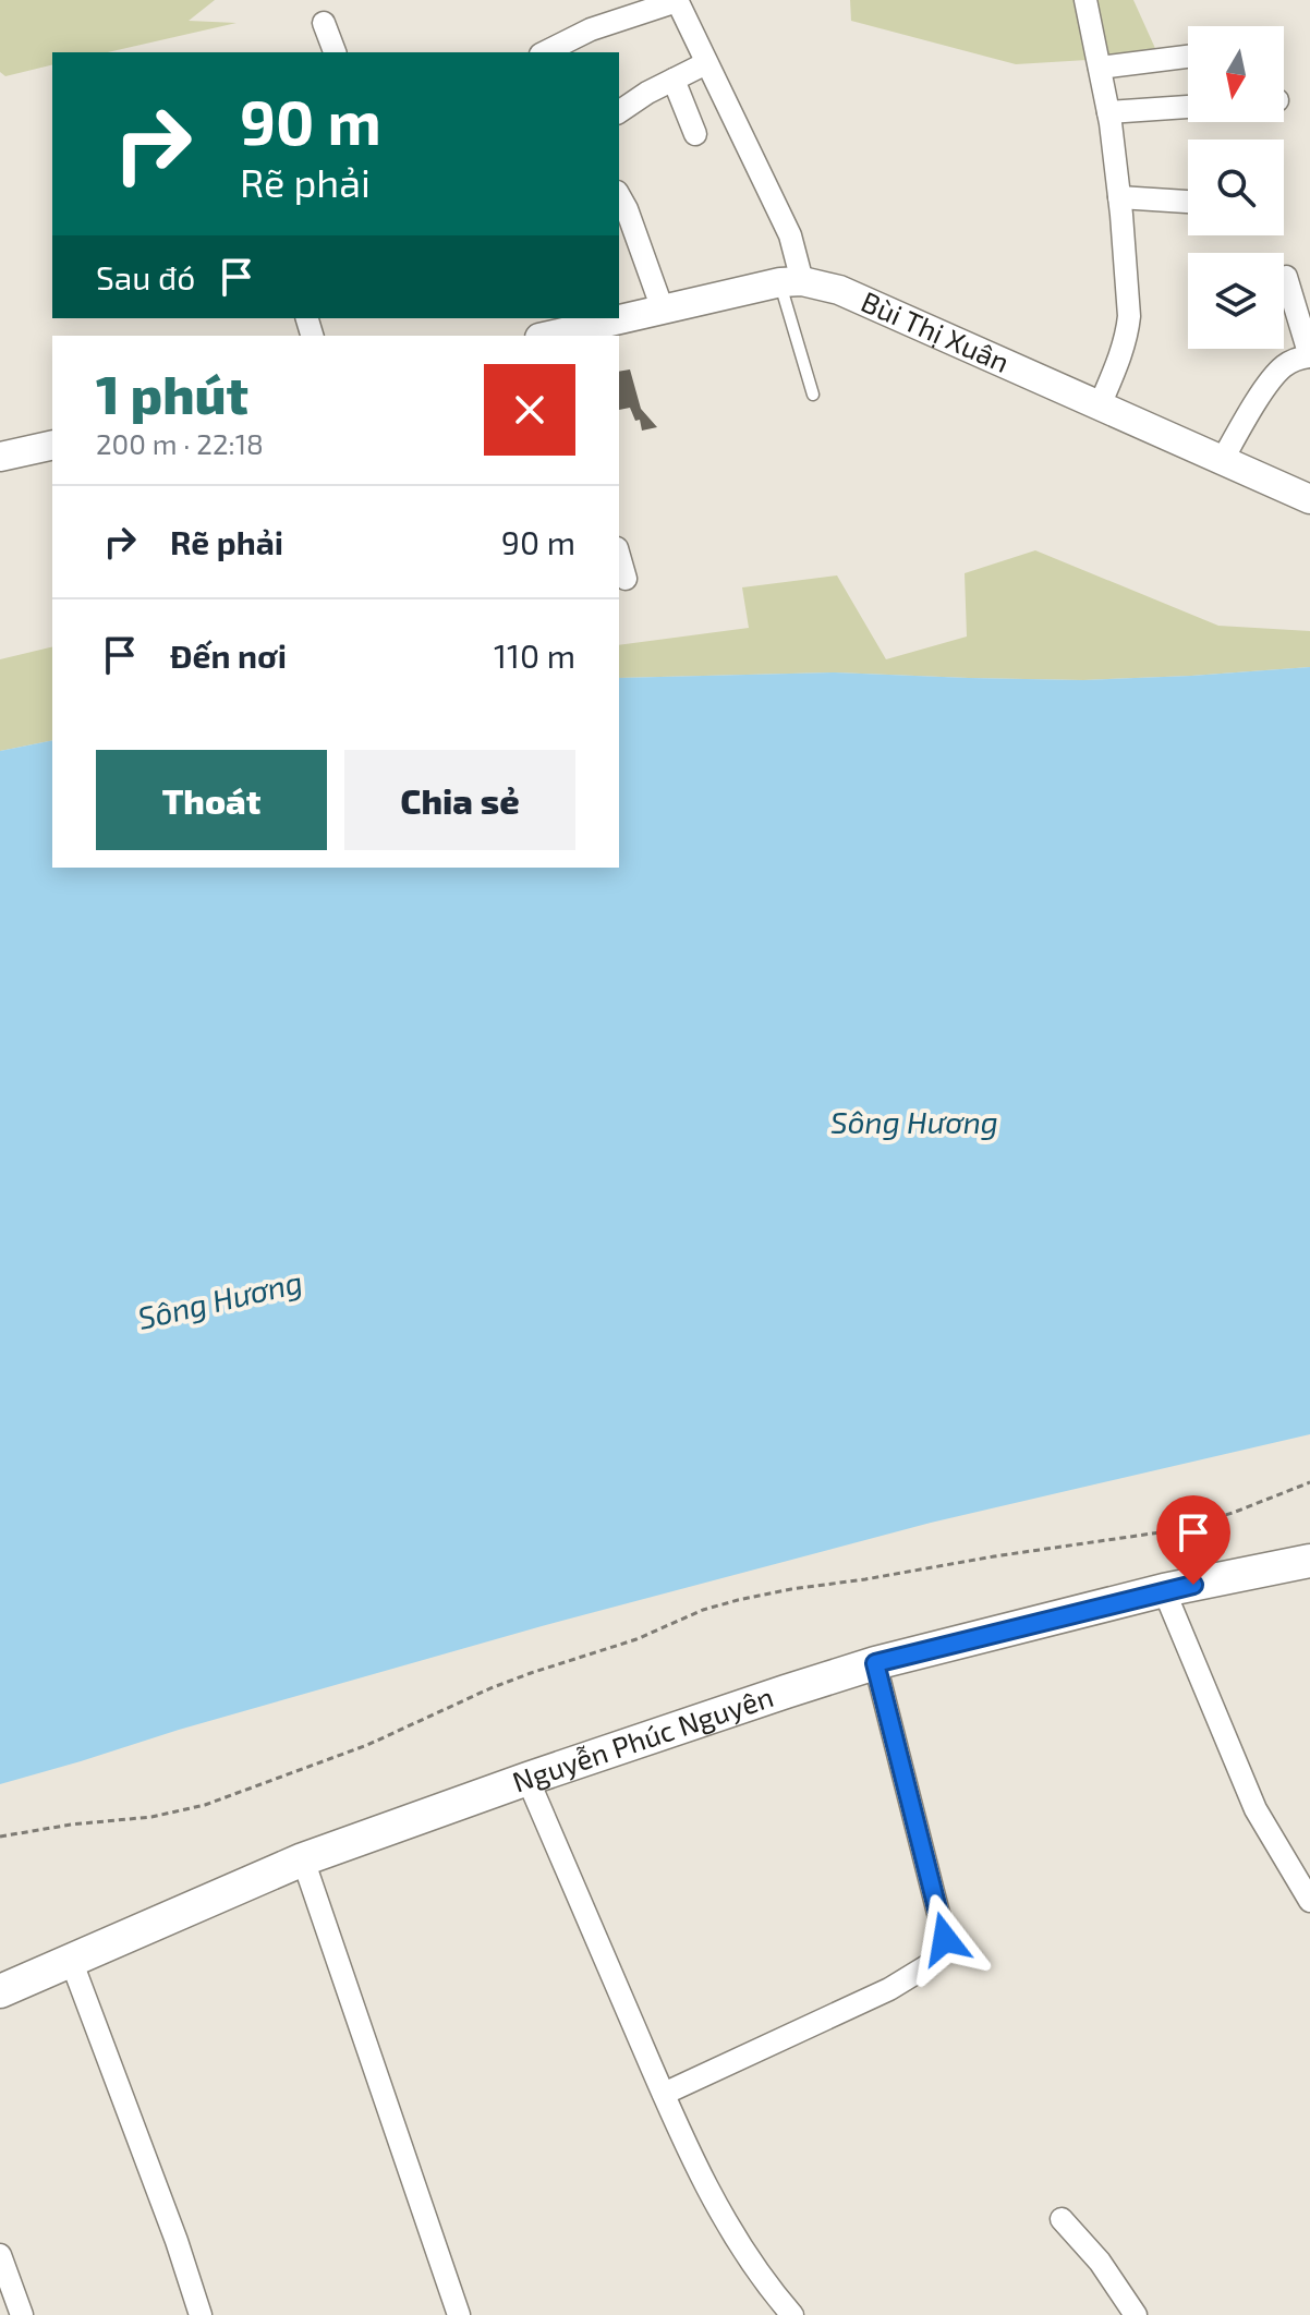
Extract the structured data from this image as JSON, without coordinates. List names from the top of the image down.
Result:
{
  "streets": {
    "main road": ["Nguyễn Phúc Nguyên"],
    "street": ["Bùi Thị Xuân"]
  },
  "water": ["Sông Hương"],
  "north": "bottom",
  "page": {
    "turn": ["90 m", "Rẽ phải"],
    "then": "Sau đó",
    "heading": ["1 phút", "200 m · 22:18"],
    "list": [
      {
        "name": "Rẽ phải",
        "value": "90 m"
      },
      {
        "name": "Đến nơi",
        "value": "110 m"
      }
    ],
    "buttons": ["Thoát", "Chia sẻ"]
  }
}
